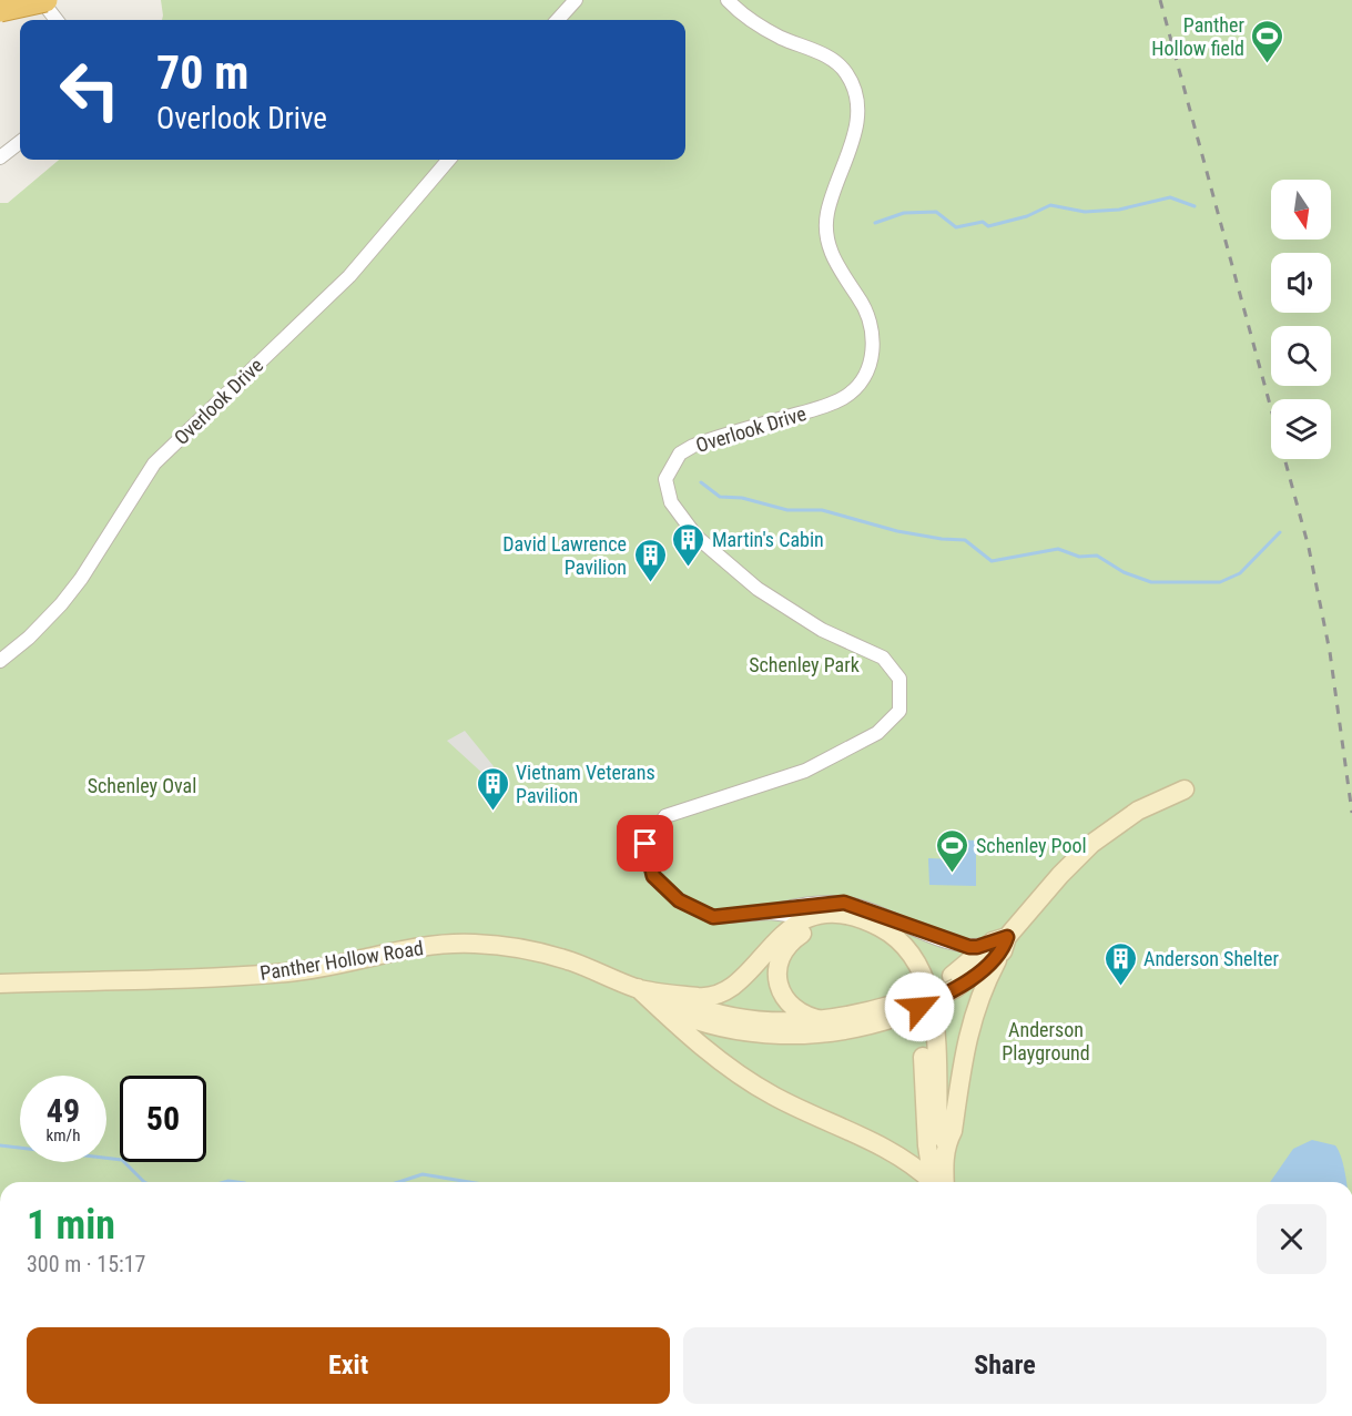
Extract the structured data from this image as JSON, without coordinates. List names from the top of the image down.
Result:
{
  "streets": {
    "main road": ["Panther Hollow Road"],
    "street": ["Overlook Drive"]
  },
  "parks": ["Schenley Park", "Schenley Oval", "Anderson Playground"],
  "places": {
    "sports": ["Panther Hollow field", "Schenley Pool"],
    "building": [
      "Martin's Cabin",
      "David Lawrence Pavilion",
      "Vietnam Veterans Pavilion",
      "Anderson Shelter"
    ]
  },
  "north": "bottom",
  "page": {
    "turn": ["70 m", "Overlook Drive"],
    "speed": "49 km/h",
    "limit": "50",
    "heading": ["1 min", "300 m · 15:17"],
    "buttons": ["Exit", "Share"]
  }
}
